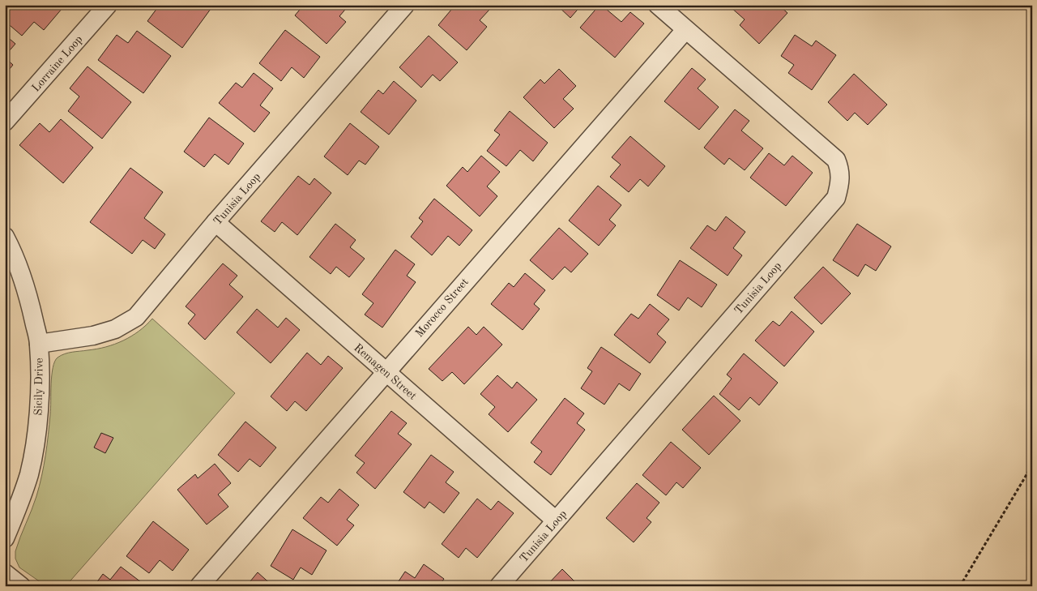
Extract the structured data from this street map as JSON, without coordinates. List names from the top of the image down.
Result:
{
  "streets": {
    "street": [
      "Lorraine Loop",
      "Tunisia Loop",
      "Morocco Street",
      "Remagen Street",
      "Sicily Drive"
    ]
  },
  "crossings": [
    ["Tunisia Loop", "Morocco Street"],
    ["Tunisia Loop", "Remagen Street"],
    ["Tunisia Loop", "Sicily Drive"],
    ["Morocco Street", "Remagen Street"]
  ]
}
